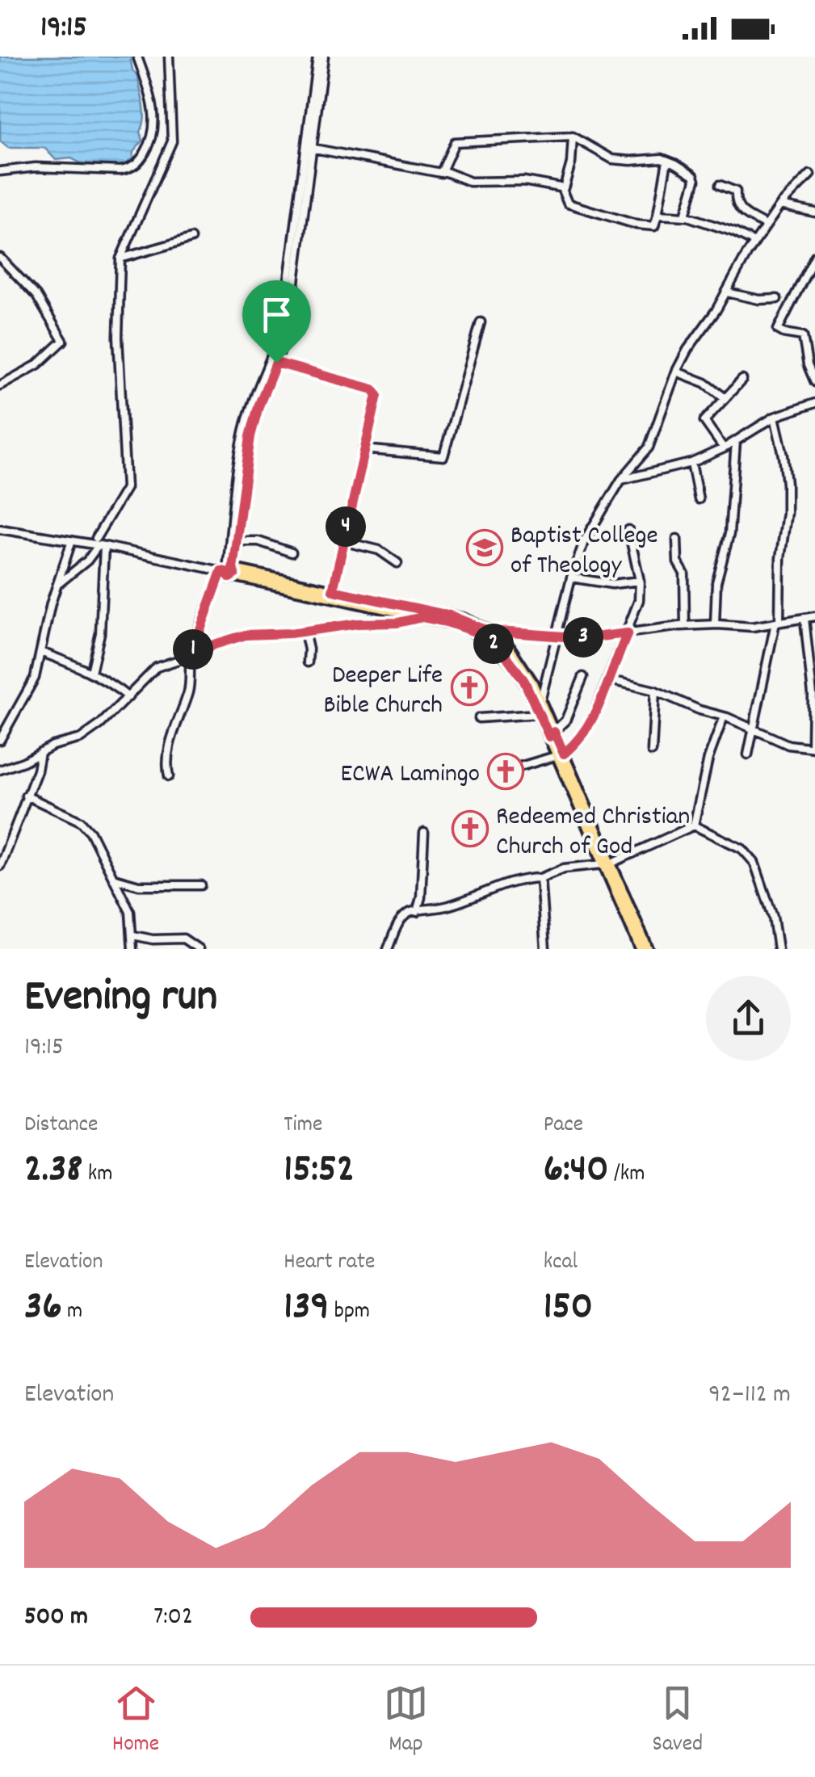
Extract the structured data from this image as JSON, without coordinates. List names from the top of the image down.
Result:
{
  "places": {
    "school or university": ["Baptist College of Theology"],
    "church": ["Deeper Life Bible Church", "ECWA Lamingo", "Redeemed Christian Church of God"]
  },
  "page": {
    "status": "19:15",
    "pins": [
      "4",
      "3",
      "2",
      "1"
    ],
    "heading": ["Evening run", "19:15"],
    "stats": [
      ["Distance", "2.38 km"],
      ["Time", "15:52"],
      ["Pace", "6:40 /km"],
      ["Elevation", "36 m"],
      ["Heart rate", "139 bpm"],
      ["kcal", "150"]
    ],
    "chart": ["Elevation", "92–112 m"],
    "list": [
      {
        "name": "500 m",
        "note": "7:02"
      }
    ],
    "tabs": ["Home", "Map", "Saved"]
  }
}
